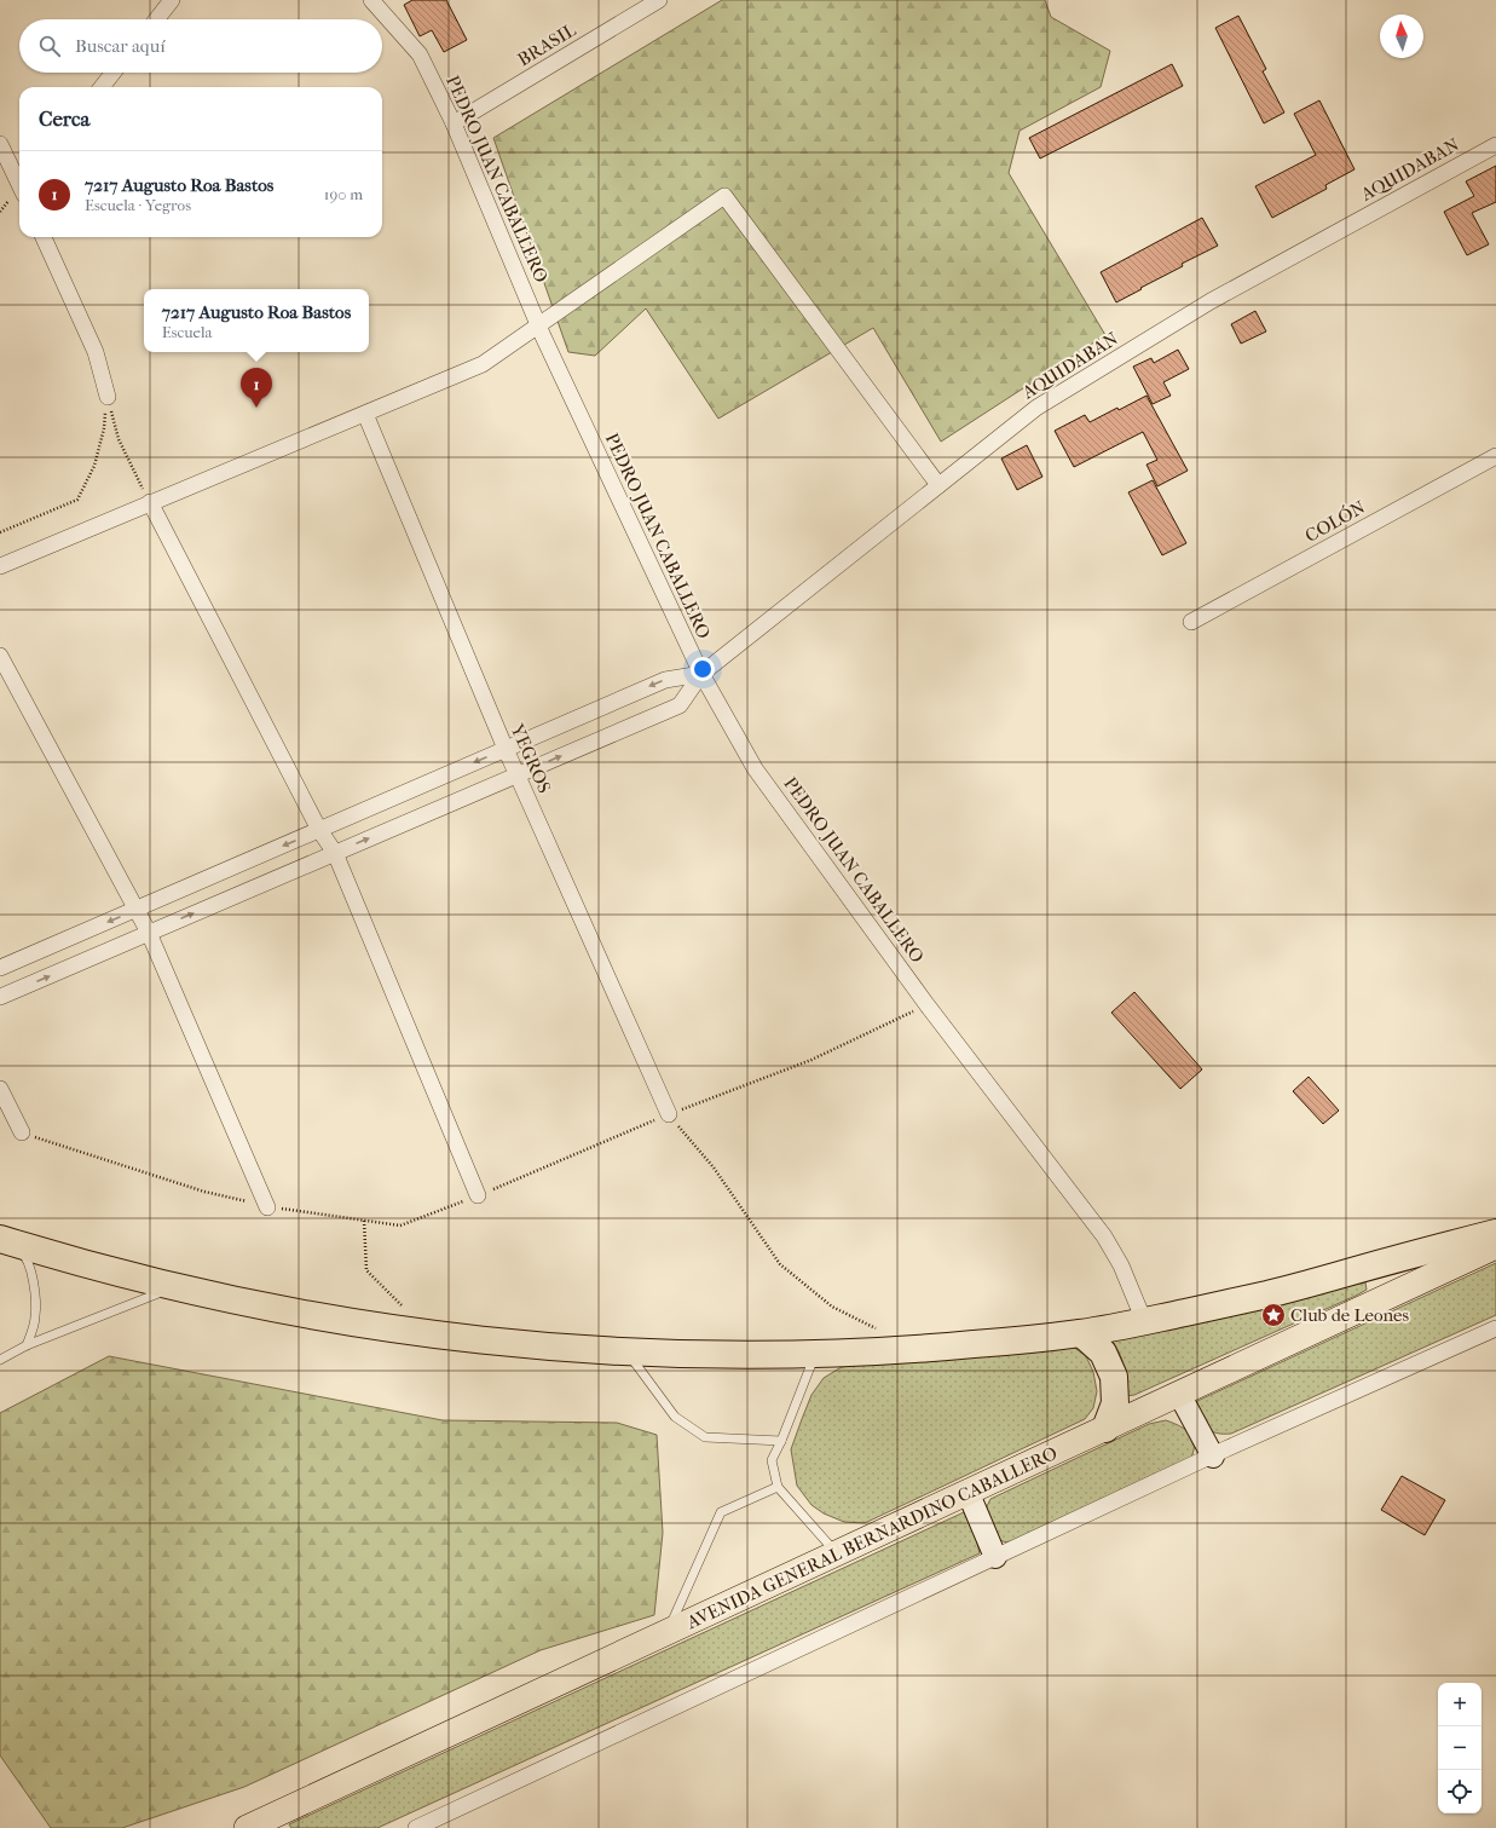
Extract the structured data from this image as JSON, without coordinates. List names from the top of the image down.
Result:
{
  "streets": {
    "main road": ["AVENIDA GENERAL BERNARDINO CABALLERO"],
    "street": [
      "BRASIL",
      "AQUIDABAN",
      "PEDRO JUAN CABALLERO",
      "COLÓN",
      "YEGROS"
    ]
  },
  "crossings": [
    ["BRASIL", "PEDRO JUAN CABALLERO"],
    ["AQUIDABAN", "PEDRO JUAN CABALLERO"]
  ],
  "places": {
    "place": ["Club de Leones"]
  },
  "north": "top",
  "page": {
    "search": "Buscar aquí",
    "heading": "Cerca",
    "list": [
      {
        "mark": "1",
        "name": "7217 Augusto Roa Bastos",
        "note": "Escuela · Yegros",
        "value": "190 m"
      }
    ],
    "popup": ["7217 Augusto Roa Bastos", "Escuela"],
    "pins": "1",
    "map_buttons": ["+", "−"]
  }
}
